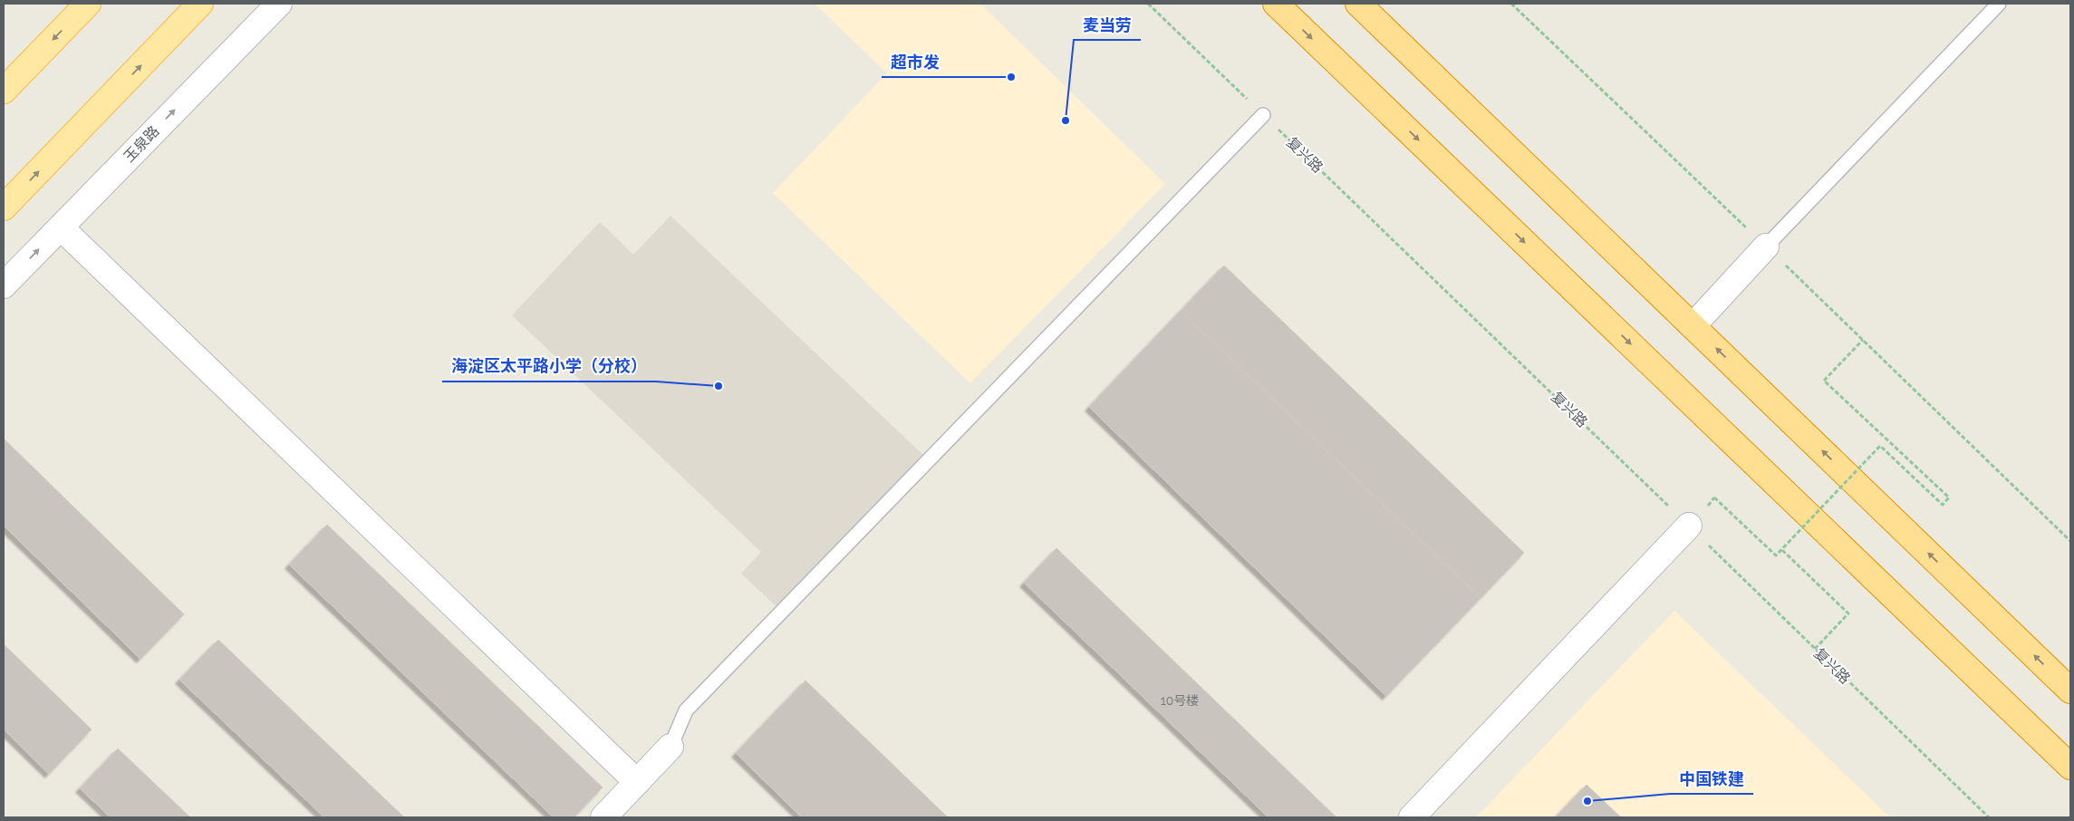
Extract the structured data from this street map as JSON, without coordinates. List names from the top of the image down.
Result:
{
  "streets": {
    "street": ["玉泉路"],
    "path": ["复兴路"]
  },
  "one_way": ["玉泉路"],
  "places": [
    "超市发",
    "麦当劳",
    "海淀区太平路小学（分校）",
    "中国铁建"
  ],
  "house_numbers": ["10号楼"]
}
